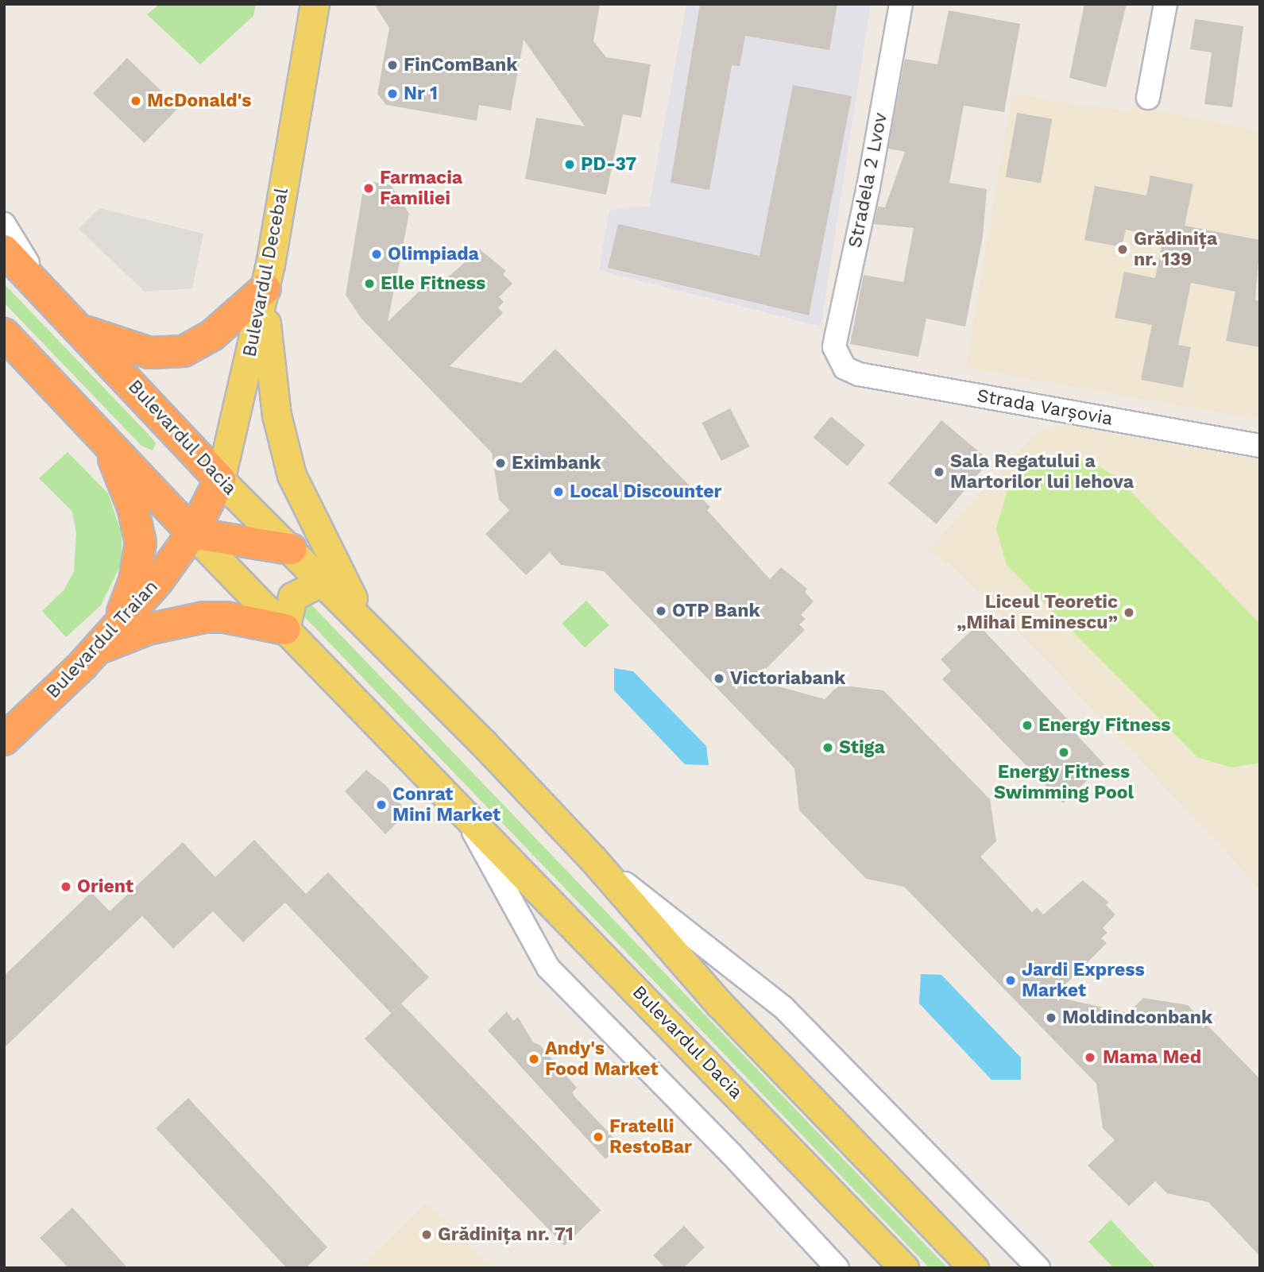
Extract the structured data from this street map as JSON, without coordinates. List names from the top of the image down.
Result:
{
  "streets": {
    "highway": ["Bulevardul Decebal", "Bulevardul Dacia", "Bulevardul Traian"],
    "street": ["Stradela 2 Lvov", "Strada Varșovia"]
  },
  "crossings": [
    ["Stradela 2 Lvov", "Strada Varșovia"],
    ["Bulevardul Decebal", "Bulevardul Dacia"],
    ["Bulevardul Decebal", "Bulevardul Traian"],
    ["Bulevardul Dacia", "Bulevardul Traian"]
  ],
  "places": [
    "FinComBank",
    "Nr 1",
    "McDonald's",
    "PD-37",
    "Farmacia Familiei",
    "Grădinița nr. 139",
    "Olimpiada",
    "Elle Fitness",
    "Eximbank",
    "Sala Regatului a Martorilor lui Iehova",
    "Local Discounter",
    "OTP Bank",
    "Liceul Teoretic „Mihai Eminescu”",
    "Victoriabank",
    "Energy Fitness",
    "Stiga",
    "Energy Fitness Swimming Pool",
    "Conrat Mini Market",
    "Orient",
    "Jardi Express Market",
    "Moldindconbank",
    "Mama Med",
    "Andy's Food Market",
    "Fratelli RestoBar",
    "Grădinița nr. 71"
  ]
}
